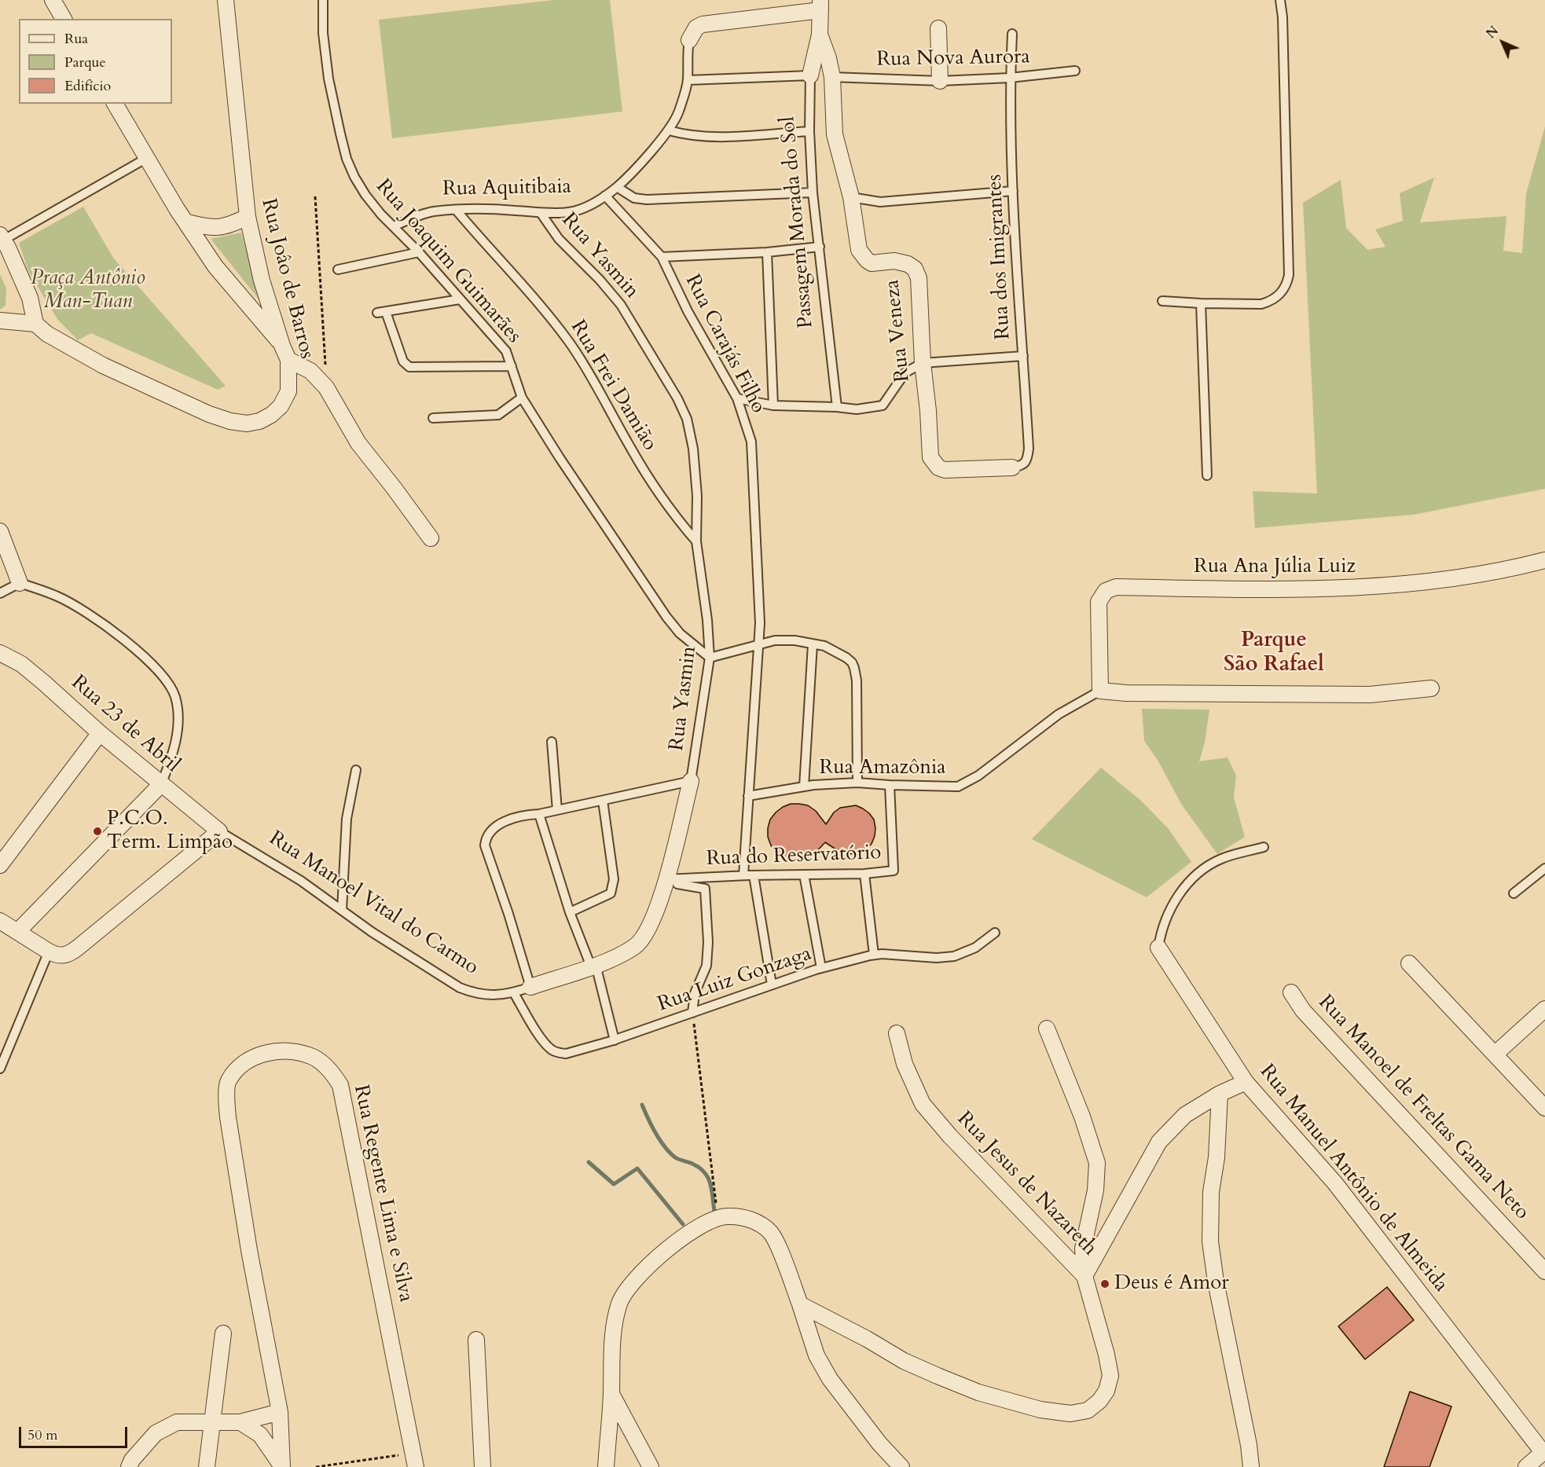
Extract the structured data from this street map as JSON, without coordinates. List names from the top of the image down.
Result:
{
  "streets": {
    "street": [
      "Rua Aquitibaia",
      "Passagem Morada do Sol",
      "Rua Joâo de Barros",
      "Rua Veneza",
      "Rua Ana Júlia Luiz",
      "Rua 23 de Abril",
      "Rua Manoel Vital do Carmo",
      "Rua Manoel de Freltas Gama Neto",
      "Rua Manuel Antônio de Almeida",
      "Rua Jesus de Nazareth",
      "Rua Regente Lima e Silva"
    ],
    "lane": [
      "Rua Nova Aurora",
      "Rua Yasmin",
      "Rua dos Imigrantes",
      "Rua Joaquim Guimarães",
      "Rua Carajás Filho",
      "Rua Frei Damião",
      "Rua Amazônia",
      "Rua do Reservatório",
      "Rua Luiz Gonzaga"
    ]
  },
  "crossings": [
    ["Rua Nova Aurora", "Passagem Morada do Sol"],
    ["Rua Nova Aurora", "Rua dos Imigrantes"],
    ["Rua Aquitibaia", "Passagem Morada do Sol"],
    ["Rua Aquitibaia", "Rua Yasmin"],
    ["Rua Aquitibaia", "Rua Joaquim Guimarães"],
    ["Rua Aquitibaia", "Rua Carajás Filho"],
    ["Rua Aquitibaia", "Rua Frei Damião"],
    ["Passagem Morada do Sol", "Rua Veneza"],
    ["Rua Yasmin", "Rua Joaquim Guimarães"],
    ["Rua Yasmin", "Rua Frei Damião"],
    ["Rua Yasmin", "Rua Manoel Vital do Carmo"],
    ["Rua dos Imigrantes", "Rua Veneza"],
    ["Rua Carajás Filho", "Rua Amazônia"],
    ["Rua Carajás Filho", "Rua do Reservatório"],
    ["Rua Ana Júlia Luiz", "Rua Amazônia"],
    ["Rua 23 de Abril", "Rua Manoel Vital do Carmo"],
    ["Rua Amazônia", "Rua do Reservatório"],
    ["Rua do Reservatório", "Rua Manoel Vital do Carmo"],
    ["Rua Manoel Vital do Carmo", "Rua Luiz Gonzaga"]
  ],
  "districts": ["Parque São Rafael"],
  "parks": ["Praça Antônio Man-Tuan"],
  "places": ["P.C.O. Term. Limpão", "Deus é Amor"],
  "legend": ["Rua", "Parque", "Edifício"],
  "scale_bar": "50 m",
  "north": "top left"
}
